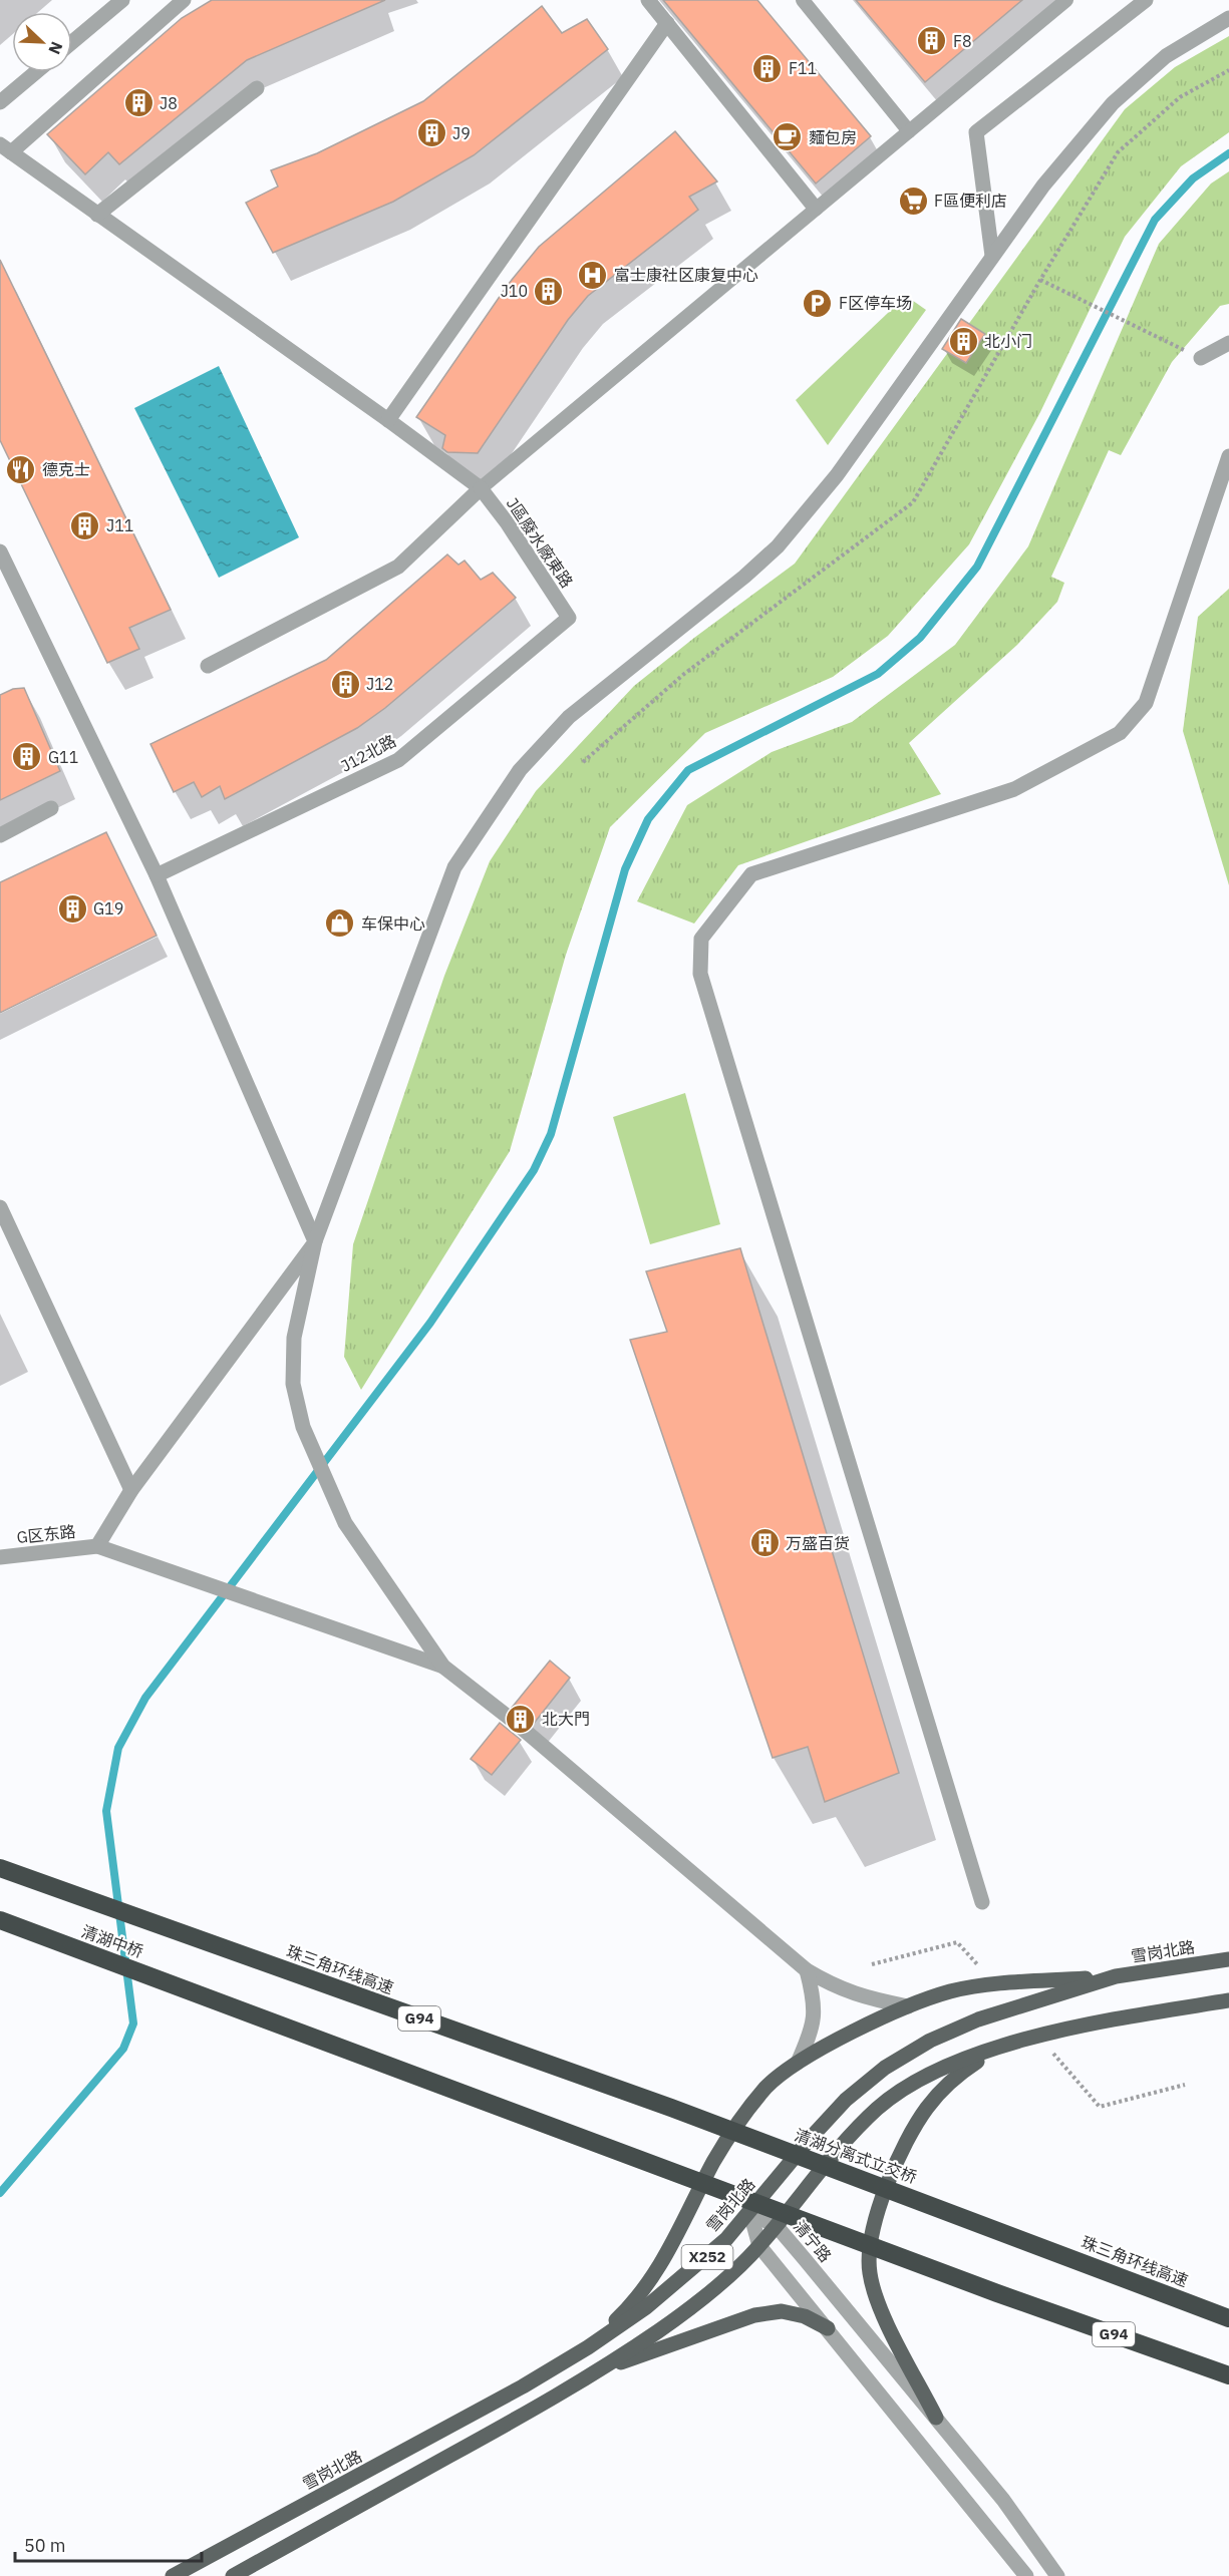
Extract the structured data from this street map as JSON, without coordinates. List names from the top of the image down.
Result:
{
  "streets": {
    "highway": [
      "清湖中桥",
      "珠三角环线高速",
      "G94",
      "清湖分离式立交桥"
    ],
    "main road": ["雪岗北路", "X252"],
    "street": [
      "J區廢水廠東路",
      "J12北路",
      "G区东路",
      "清宁路"
    ]
  },
  "crossings": [
    ["J區廢水廠東路", "J12北路"],
    ["清湖中桥", "珠三角环线高速"],
    ["雪岗北路", "清宁路"],
    ["珠三角环线高速", "清湖分离式立交桥"],
    ["清宁路", "X252"]
  ],
  "places": {
    "building": [
      "F8",
      "F11",
      "J8",
      "J9",
      "J10",
      "北小门",
      "J11",
      "J12",
      "G11",
      "G19",
      "万盛百货",
      "北大門"
    ],
    "cafe": ["麵包房"],
    "supermarket": ["F區便利店"],
    "hospital": ["富士康社区康复中心"],
    "parking": ["F区停车场"],
    "restaurant": ["德克士"],
    "shop": ["车保中心"]
  },
  "scale_bar": "50 m",
  "north": "bottom right"
}
